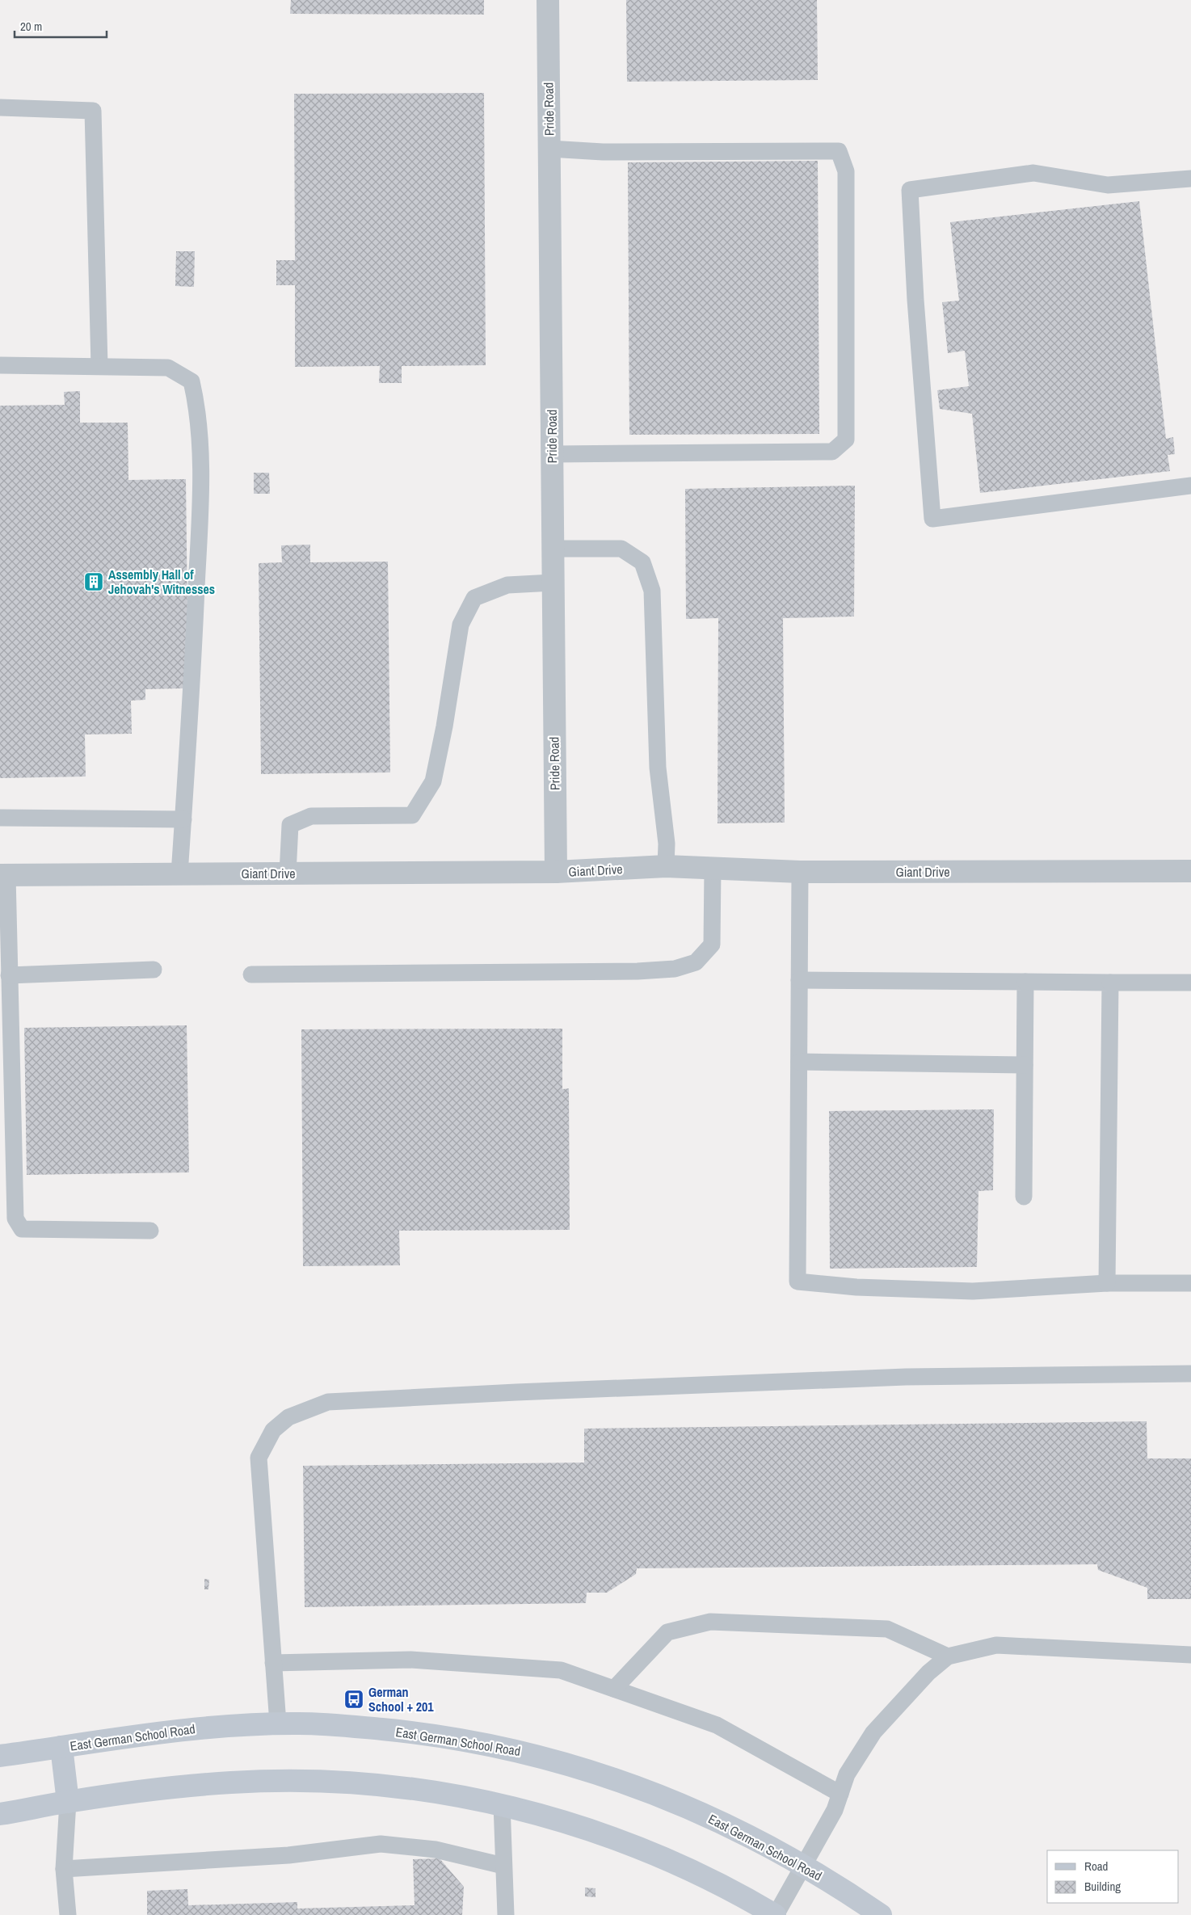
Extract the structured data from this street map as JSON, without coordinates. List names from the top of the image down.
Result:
{
  "streets": {
    "street": ["Pride Road", "Giant Drive", "East German School Road"]
  },
  "crossings": [
    ["Pride Road", "Giant Drive"]
  ],
  "places": {
    "building": ["Assembly Hall of Jehovah's Witnesses"],
    "bus stop": ["German School + 201"]
  },
  "legend": ["Road", "Building"],
  "scale_bar": "20 m"
}
